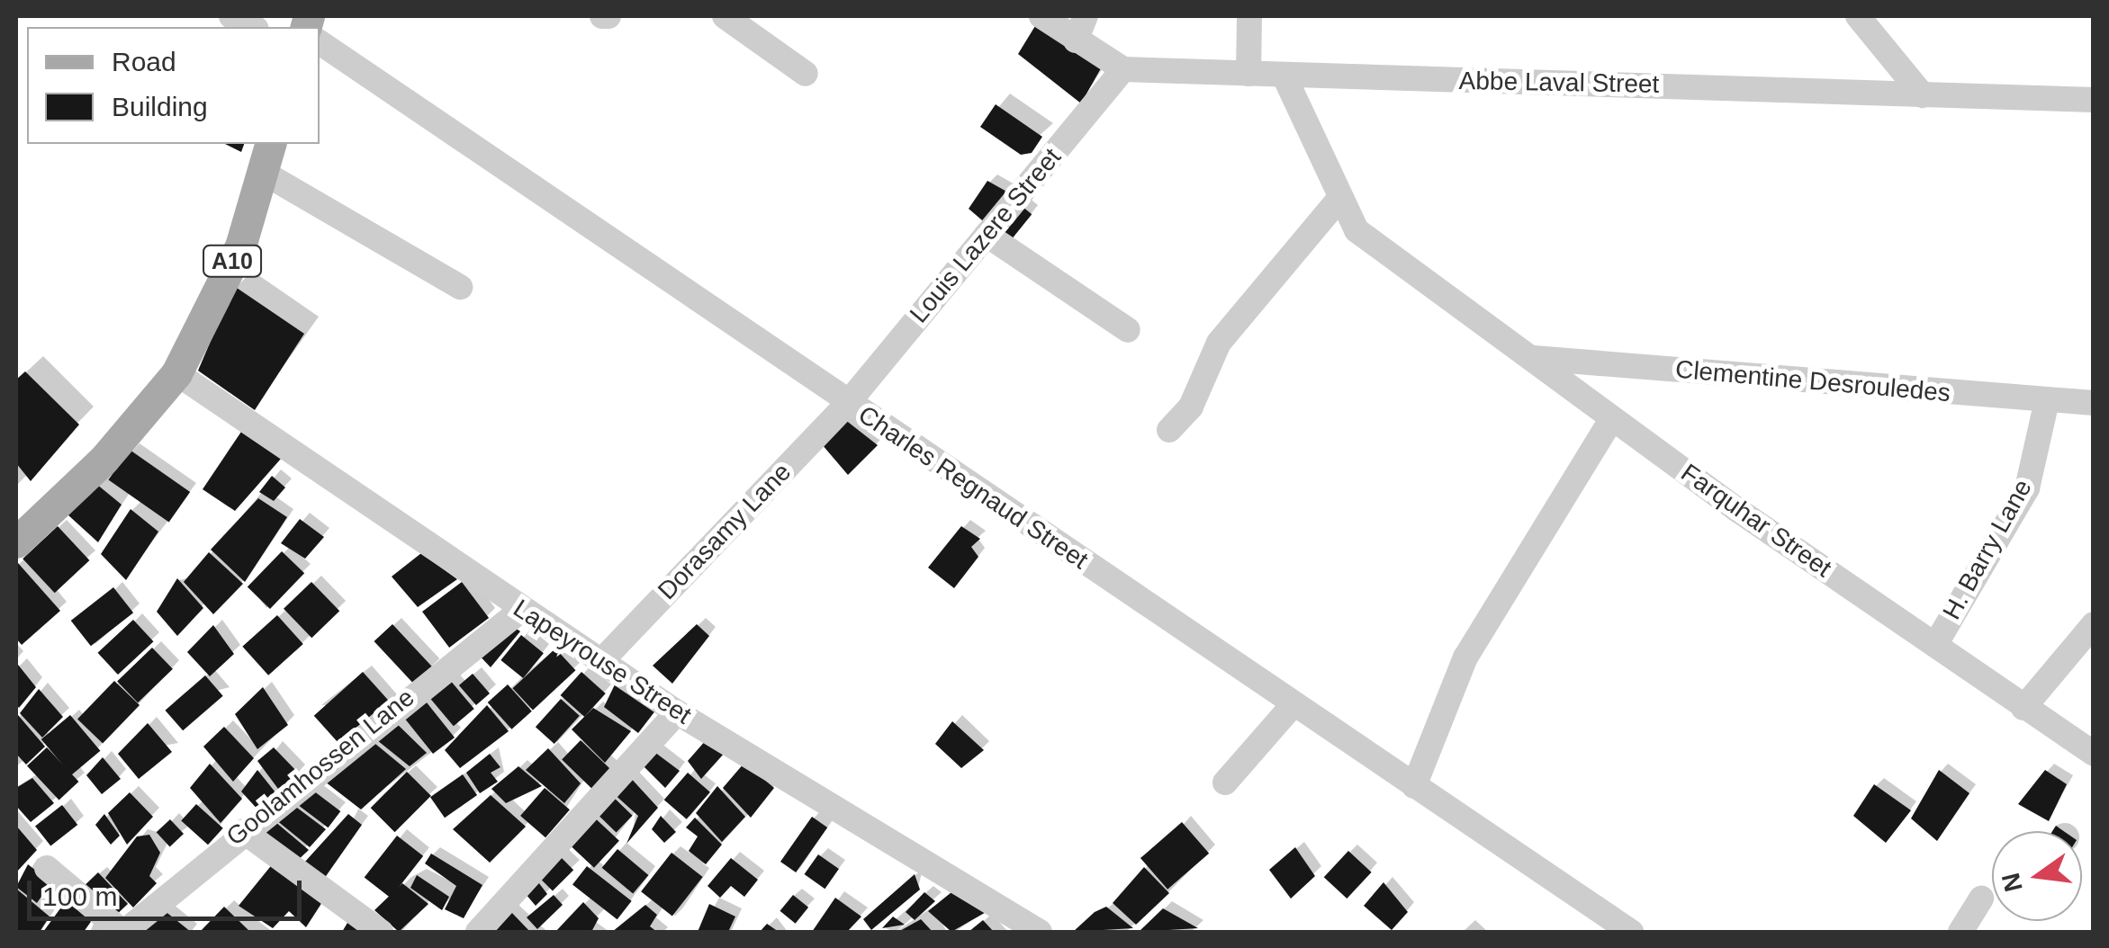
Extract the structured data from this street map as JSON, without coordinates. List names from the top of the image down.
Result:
{
  "streets": {
    "main road": ["A10"],
    "street": [
      "Abbe Laval Street",
      "Louis Lazere Street",
      "Clementine Desrouledes",
      "Charles Regnaud Street",
      "Farquhar Street",
      "Dorasamy Lane",
      "H. Barry Lane",
      "Lapeyrouse Street",
      "Goolamhossen Lane"
    ]
  },
  "crossings": [
    ["Abbe Laval Street", "Louis Lazere Street"],
    ["Abbe Laval Street", "Farquhar Street"],
    ["Louis Lazere Street", "Charles Regnaud Street"],
    ["Louis Lazere Street", "Dorasamy Lane"],
    ["A10", "Lapeyrouse Street"],
    ["Clementine Desrouledes", "Farquhar Street"],
    ["Clementine Desrouledes", "H. Barry Lane"],
    ["Charles Regnaud Street", "Dorasamy Lane"],
    ["Farquhar Street", "H. Barry Lane"],
    ["Dorasamy Lane", "Lapeyrouse Street"],
    ["Lapeyrouse Street", "Goolamhossen Lane"]
  ],
  "legend": ["Road", "Building"],
  "scale_bar": "100 m",
  "north": "left"
}
